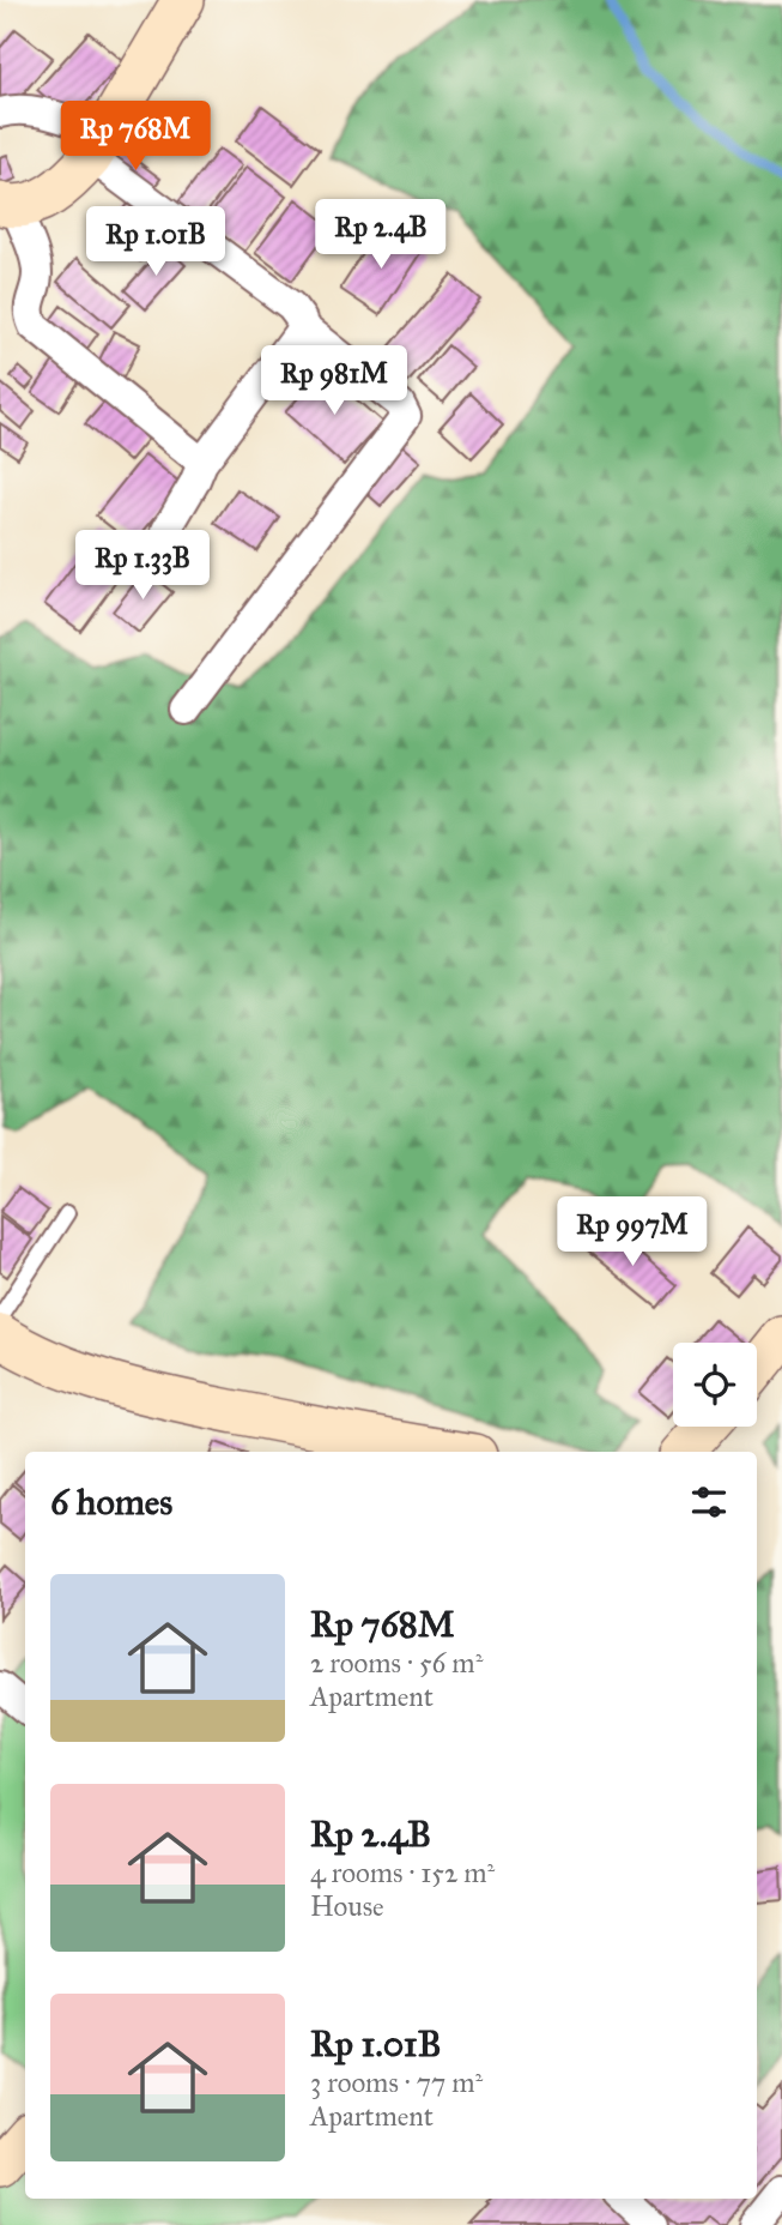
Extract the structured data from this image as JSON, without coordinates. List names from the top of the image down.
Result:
{
  "page": {
    "price": [
      "Rp 768M",
      "Rp 2.4B",
      "Rp 1.01B",
      "Rp 981M",
      "Rp 1.33B",
      "Rp 997M"
    ],
    "heading": "6 homes",
    "list": [
      {
        "name": "Rp 768M",
        "note": "2 rooms · 56 m² · Apartment"
      },
      {
        "name": "Rp 2.4B",
        "note": "4 rooms · 152 m² · House"
      },
      {
        "name": "Rp 1.01B",
        "note": "3 rooms · 77 m² · Apartment"
      }
    ]
  }
}
